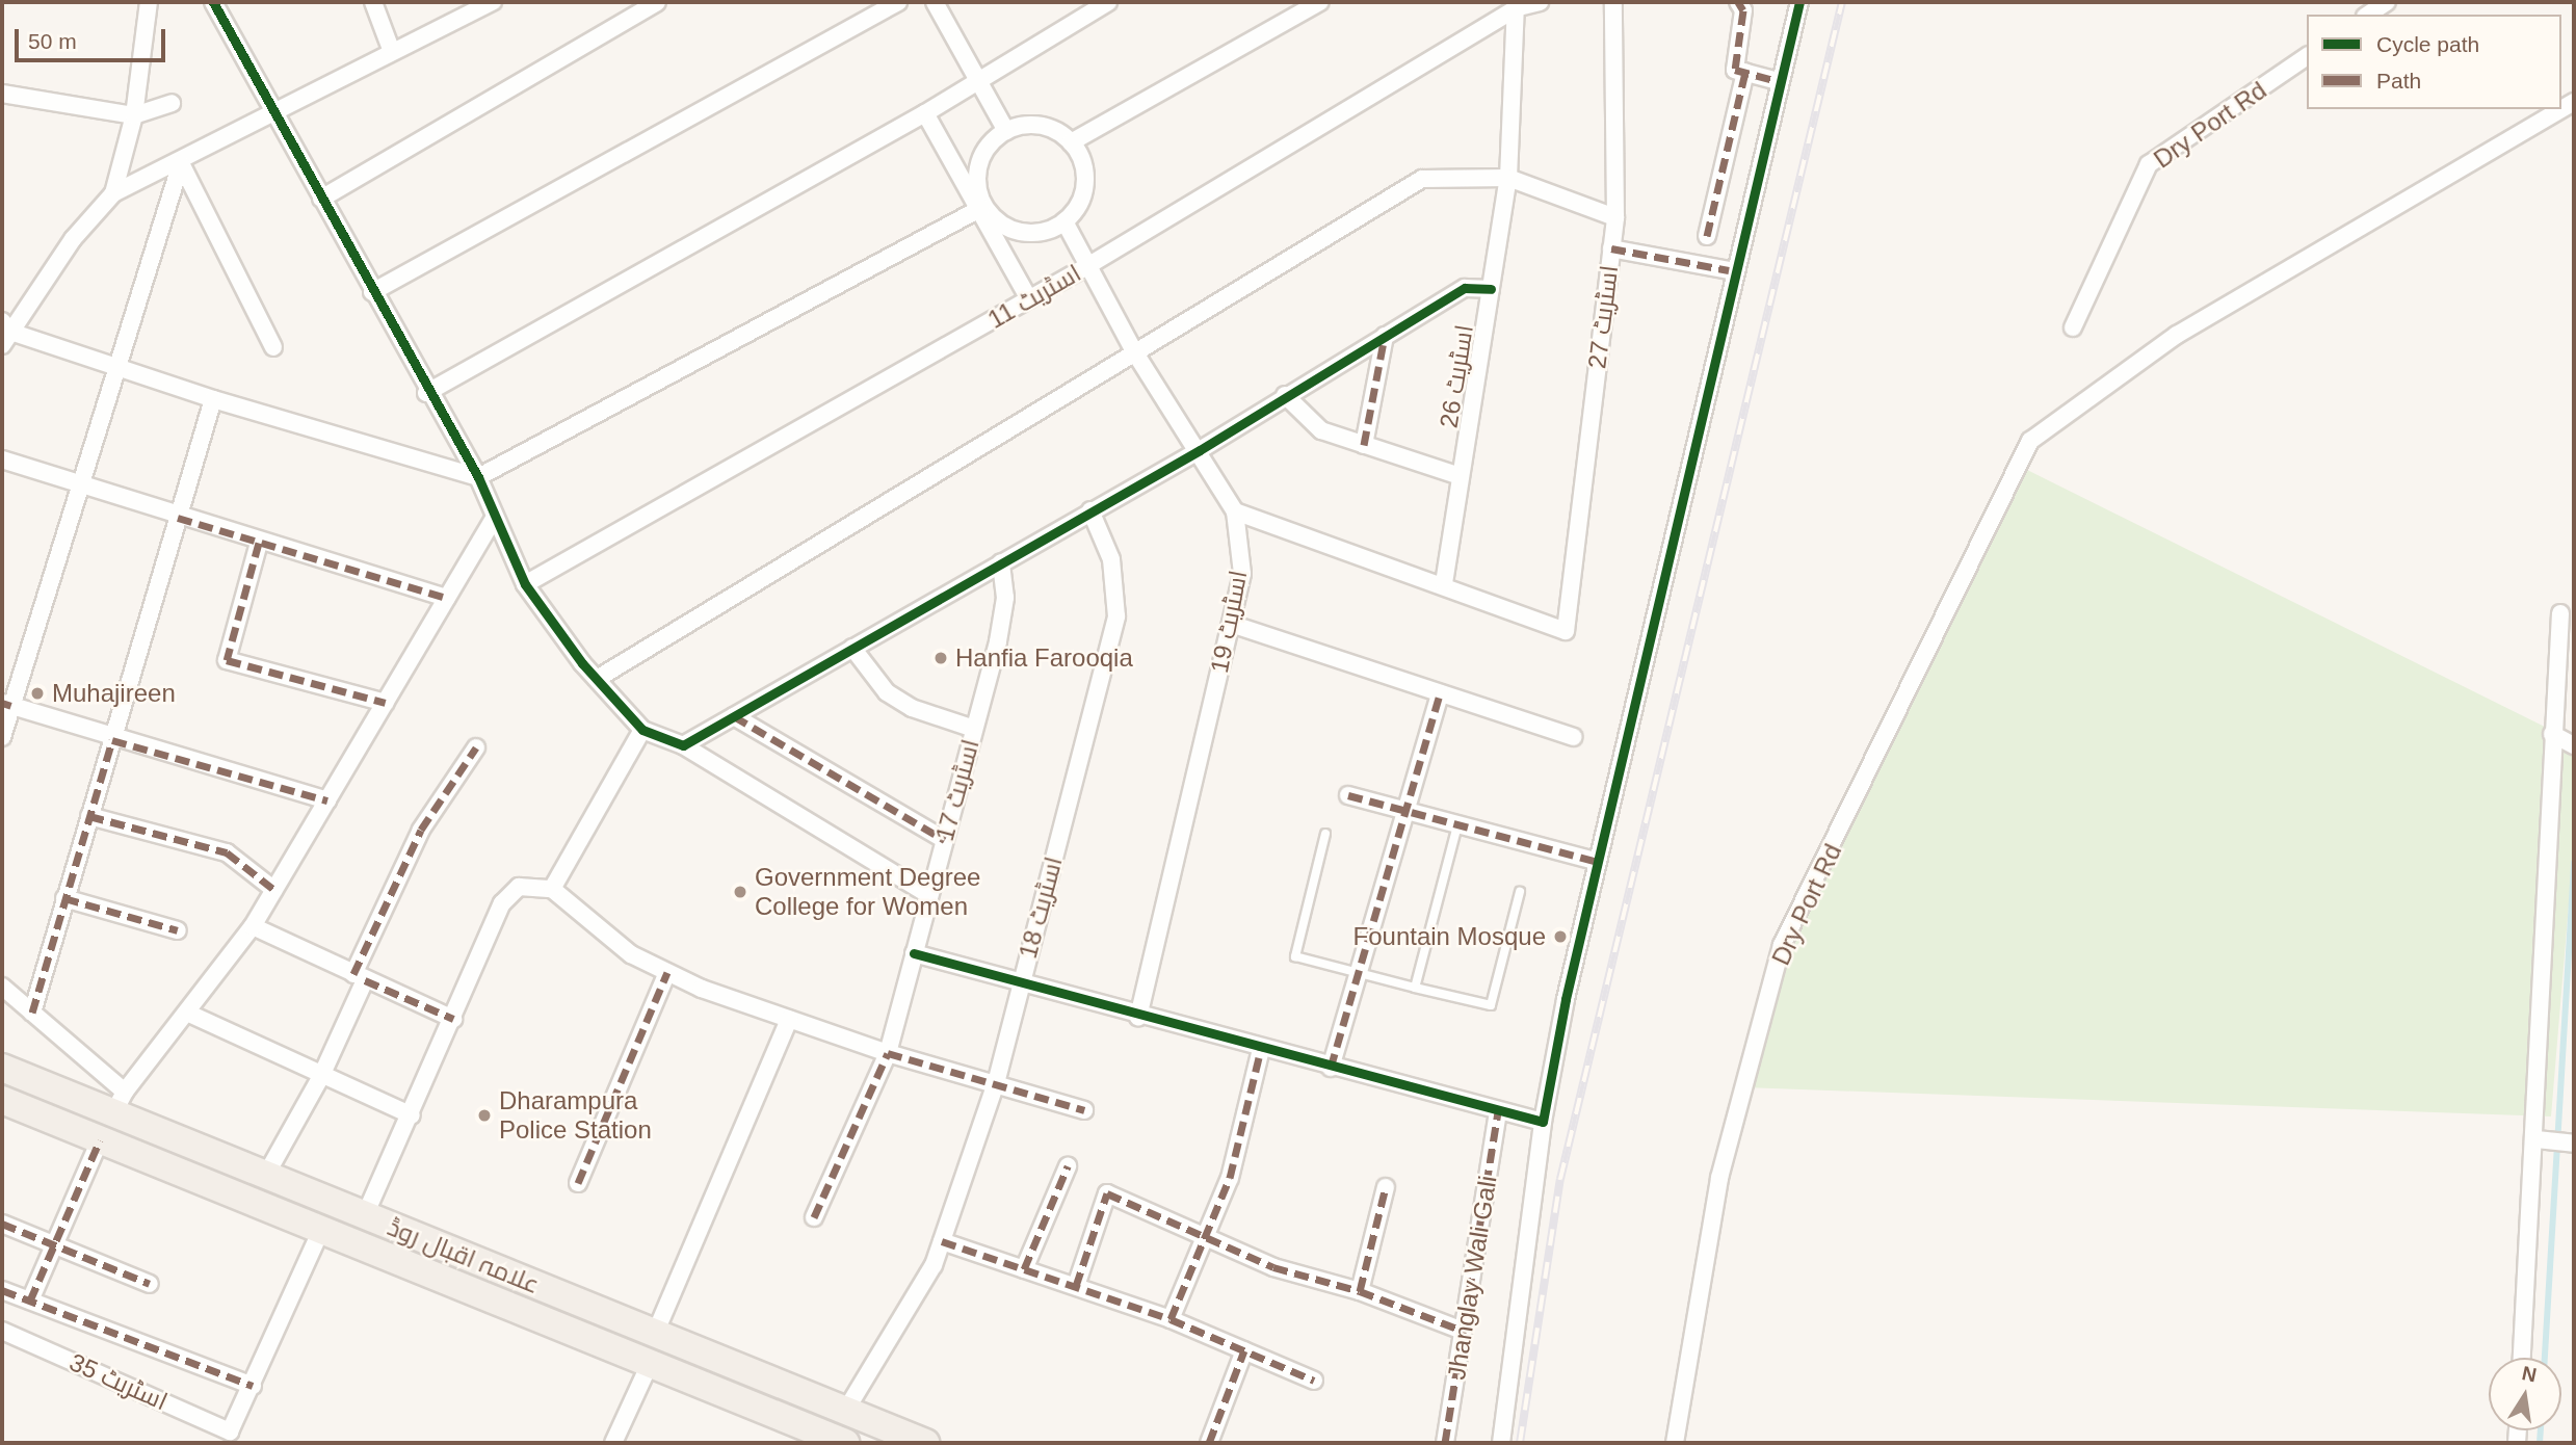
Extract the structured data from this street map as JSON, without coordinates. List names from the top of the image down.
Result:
{
  "streets": {
    "main road": ["علامہ اقبال روڈ"],
    "street": [
      "Dry Port Rd",
      "اسٹریٹ 11",
      "اسٹریٹ 27",
      "اسٹریٹ 26",
      "اسٹریٹ 19",
      "اسٹریٹ 17",
      "اسٹریٹ 18",
      "Jhanglay Wali Gali",
      "اسٹریٹ 35"
    ]
  },
  "crossings": [
    ["اسٹریٹ 11", "اسٹریٹ 26"],
    ["اسٹریٹ 11", "اسٹریٹ 19"],
    ["اسٹریٹ 27", "اسٹریٹ 26"],
    ["اسٹریٹ 18", "علامہ اقبال روڈ"]
  ],
  "places": [
    "Hanfia Farooqia",
    "Muhajireen",
    "Government Degree College for Women",
    "Fountain Mosque",
    "Dharampura Police Station"
  ],
  "legend": ["Cycle path", "Path"],
  "scale_bar": "50 m",
  "north": "top"
}
